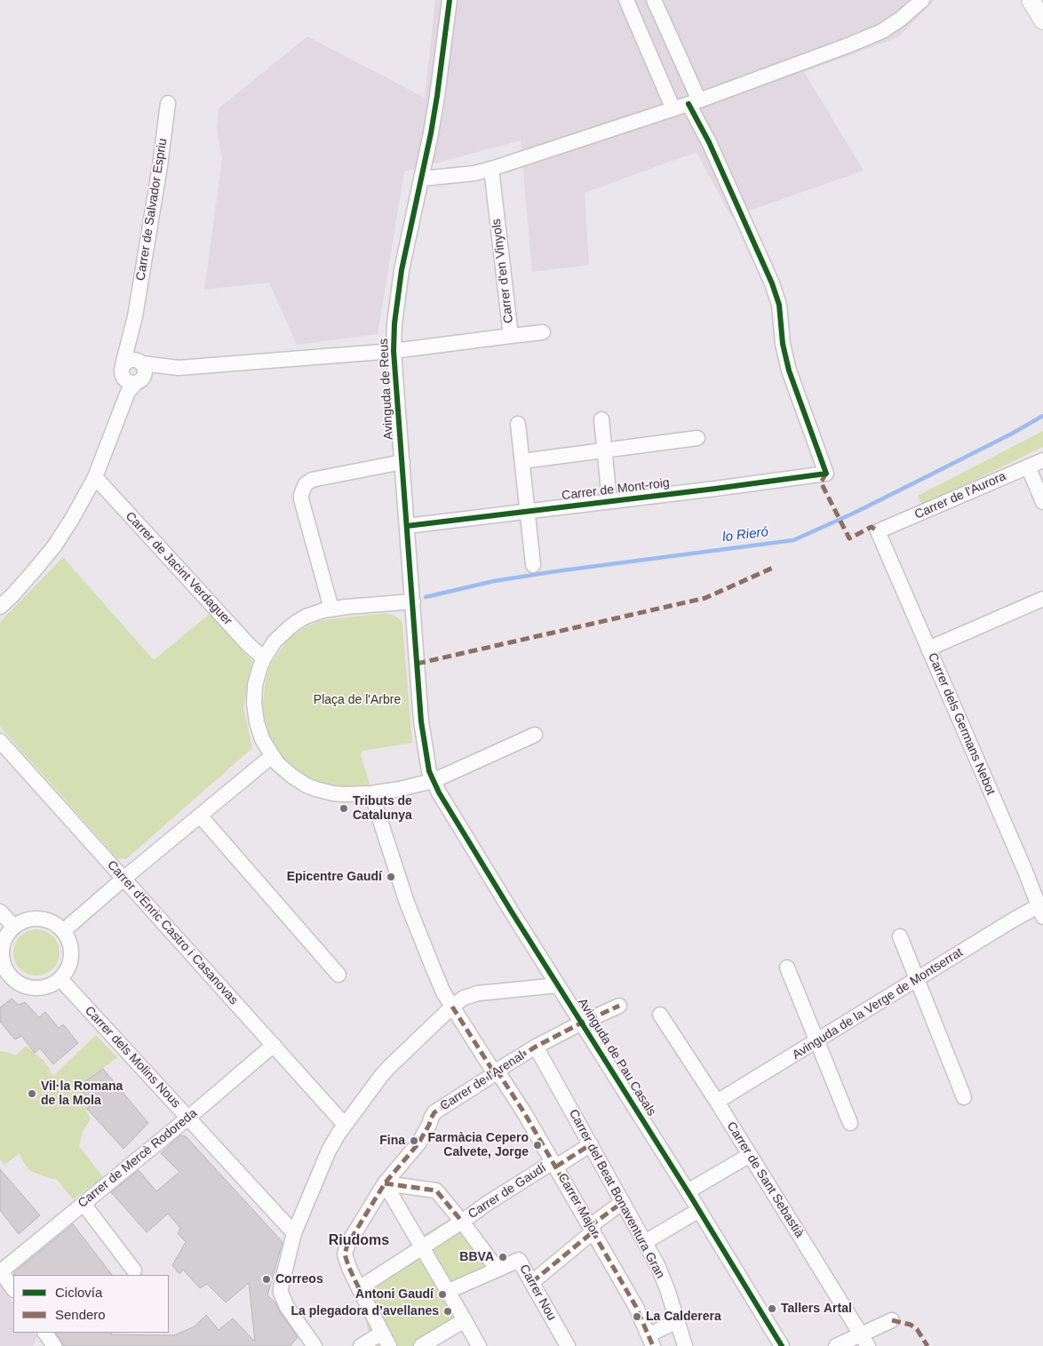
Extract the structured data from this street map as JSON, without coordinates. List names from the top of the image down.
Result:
{
  "streets": {
    "street": [
      "Carrer de Salvador Espriu",
      "Carrer d'en Vinyols",
      "Avinguda de Reus",
      "Carrer de Mont-roig",
      "Carrer de l'Aurora",
      "Carrer de Jacint Verdaguer",
      "Carrer dels Germans Nebot",
      "Carrer d'Enric Castro i Casanovas",
      "Avinguda de la Verge de Montserrat",
      "Carrer dels Molins Nous",
      "Avinguda de Pau Casals",
      "Carrer de l'Arenal",
      "Carrer de Mercè Rodoreda",
      "Carrer de Sant Sebastià",
      "Carrer de Gaudí",
      "Carrer del Beat Bonaventura Gran",
      "Carrer Major",
      "Carrer Nou"
    ]
  },
  "crossings": [
    ["Carrer de Salvador Espriu", "Carrer de Jacint Verdaguer"],
    ["Carrer d'en Vinyols", "Avinguda de Reus"],
    ["Avinguda de Reus", "Carrer de Mont-roig"],
    ["Avinguda de Reus", "Avinguda de Pau Casals"],
    ["Carrer de l'Aurora", "Carrer dels Germans Nebot"],
    ["Carrer dels Germans Nebot", "Avinguda de la Verge de Montserrat"],
    ["Carrer d'Enric Castro i Casanovas", "Carrer de Mercè Rodoreda"],
    ["Avinguda de la Verge de Montserrat", "Carrer de Sant Sebastià"],
    ["Carrer dels Molins Nous", "Carrer de Mercè Rodoreda"],
    ["Avinguda de Pau Casals", "Carrer de l'Arenal"],
    ["Carrer de l'Arenal", "Carrer de Gaudí"],
    ["Carrer de l'Arenal", "Carrer del Beat Bonaventura Gran"],
    ["Carrer de l'Arenal", "Carrer Major"],
    ["Carrer de Gaudí", "Carrer del Beat Bonaventura Gran"],
    ["Carrer de Gaudí", "Carrer Major"]
  ],
  "districts": ["Riudoms"],
  "water": ["lo Rieró"],
  "parks": ["Plaça de l'Arbre"],
  "places": [
    "Tributs de Catalunya",
    "Epicentre Gaudí",
    "Vil·la Romana de la Mola",
    "Fina",
    "Farmàcia Cepero Calvete, Jorge",
    "BBVA",
    "Correos",
    "Antoni Gaudí",
    "Tallers Artal",
    "La plegadora d’avellanes",
    "La Calderera"
  ],
  "legend": ["Ciclovía", "Sendero"]
}
